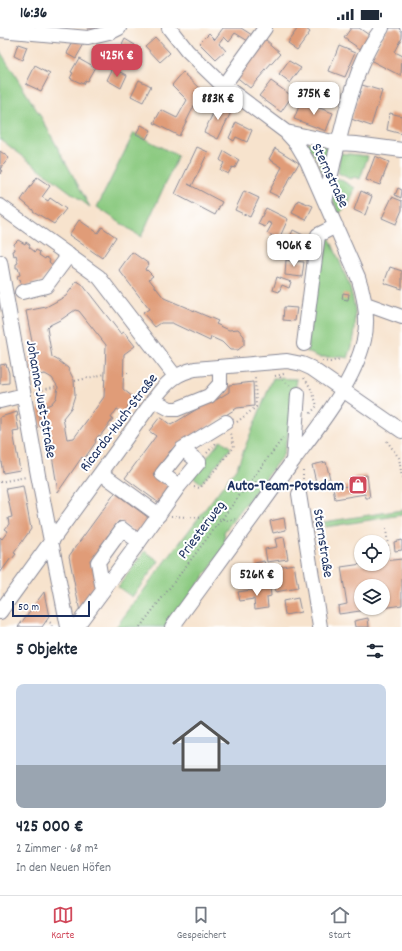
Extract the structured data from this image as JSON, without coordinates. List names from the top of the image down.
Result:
{
  "streets": {
    "street": ["Sternstraße", "Johanna-Just-Straße", "Ricarda-Huch-Straße"],
    "path": ["Priesterweg"]
  },
  "crossings": [
    ["Sternstraße", "Ricarda-Huch-Straße"],
    ["Johanna-Just-Straße", "Ricarda-Huch-Straße"]
  ],
  "places": {
    "shop": ["Auto-Team-Potsdam"]
  },
  "scale_bar": "50 m",
  "page": {
    "status": "16:36",
    "price": [
      "425K €",
      "375K €",
      "883K €",
      "906K €",
      "526K €"
    ],
    "scale": "50 m",
    "heading": "5 Objekte",
    "list": [
      {
        "name": "425 000 €",
        "note": "2 Zimmer · 68 m² · In den Neuen Höfen"
      }
    ],
    "tabs": ["Karte", "Gespeichert", "Start"]
  }
}
